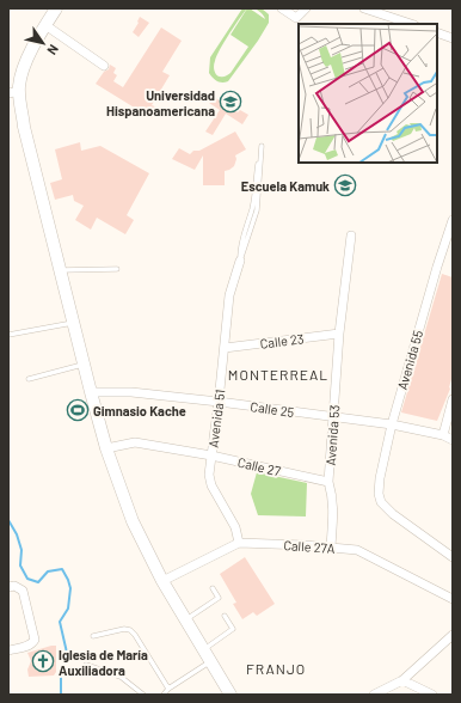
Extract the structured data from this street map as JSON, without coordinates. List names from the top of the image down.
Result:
{
  "streets": {
    "street": [
      "Calle 23",
      "Avenida 55",
      "Calle 25",
      "Avenida 51",
      "Avenida 53",
      "Calle 27",
      "Calle 27A"
    ]
  },
  "crossings": [
    ["Calle 23", "Avenida 51"],
    ["Calle 23", "Avenida 53"],
    ["Avenida 55", "Calle 25"],
    ["Calle 25", "Avenida 51"],
    ["Calle 25", "Avenida 53"],
    ["Avenida 51", "Calle 27"],
    ["Avenida 51", "Calle 27A"],
    ["Avenida 53", "Calle 27"],
    ["Avenida 53", "Calle 27A"]
  ],
  "districts": ["MONTERREAL", "FRANJO"],
  "places": {
    "school or university": ["Universidad Hispanoamericana", "Escuela Kamuk"],
    "sports": ["Gimnasio Kache"],
    "church": ["Iglesia de María Auxiliadora"]
  },
  "north": "bottom right"
}
